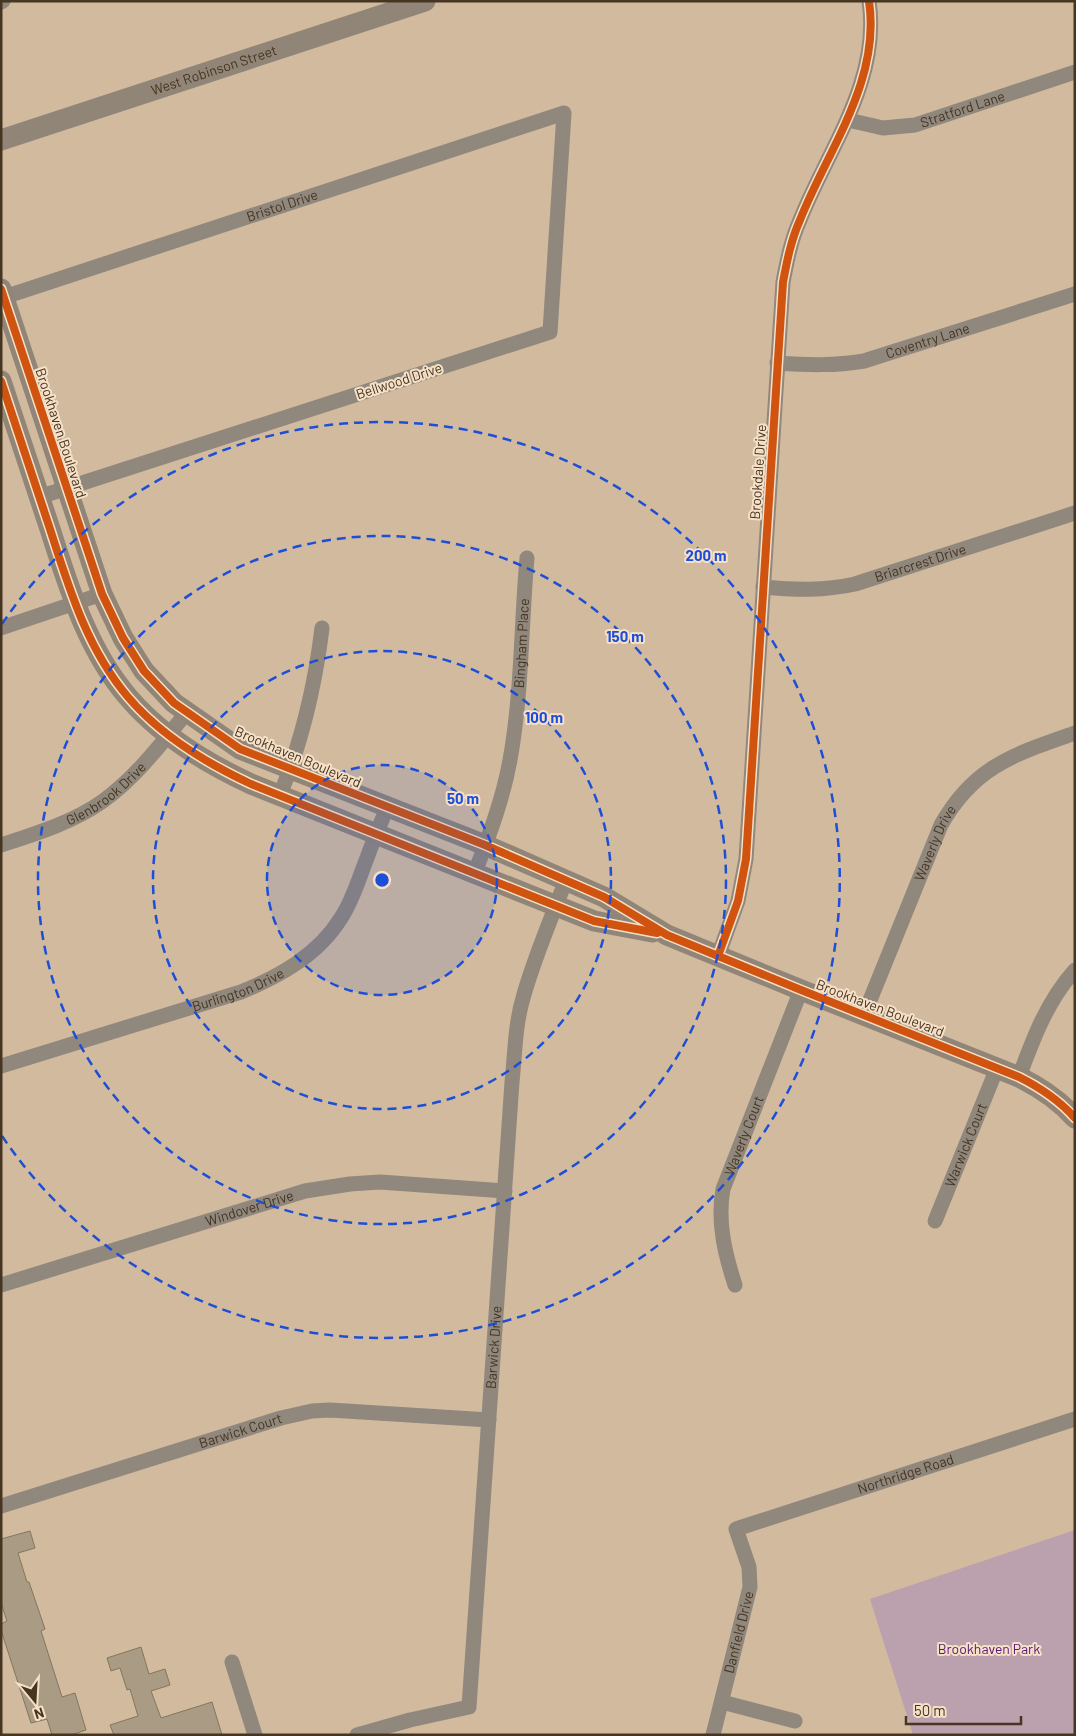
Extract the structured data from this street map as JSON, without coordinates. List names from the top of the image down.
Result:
{
  "streets": {
    "street": [
      "West Robinson Street",
      "Stratford Lane",
      "Bristol Drive",
      "Coventry Lane",
      "Bellwood Drive",
      "Brookhaven Boulevard",
      "Brookdale Drive",
      "Briarcrest Drive",
      "Bingham Place",
      "Glenbrook Drive",
      "Waverly Drive",
      "Burlington Drive",
      "Waverly Court",
      "Warwick Court",
      "Windover Drive",
      "Barwick Drive",
      "Barwick Court",
      "Northridge Road",
      "Danfield Drive"
    ]
  },
  "crossings": [
    ["Stratford Lane", "Brookdale Drive"],
    ["Bristol Drive", "Bellwood Drive"],
    ["Bristol Drive", "Brookhaven Boulevard"],
    ["Coventry Lane", "Brookdale Drive"],
    ["Bellwood Drive", "Brookhaven Boulevard"],
    ["Brookhaven Boulevard", "Brookdale Drive"],
    ["Brookhaven Boulevard", "Bingham Place"],
    ["Brookhaven Boulevard", "Glenbrook Drive"],
    ["Brookhaven Boulevard", "Waverly Drive"],
    ["Brookhaven Boulevard", "Burlington Drive"],
    ["Brookhaven Boulevard", "Waverly Court"],
    ["Brookhaven Boulevard", "Warwick Court"],
    ["Brookhaven Boulevard", "Barwick Drive"],
    ["Brookdale Drive", "Briarcrest Drive"],
    ["Windover Drive", "Barwick Drive"],
    ["Barwick Drive", "Barwick Court"],
    ["Northridge Road", "Danfield Drive"]
  ],
  "parks": ["Brookhaven Park"],
  "scale_bar": "50 m",
  "north": "bottom",
  "rings": [
    "200 m",
    "150 m",
    "100 m",
    "50 m"
  ]
}
